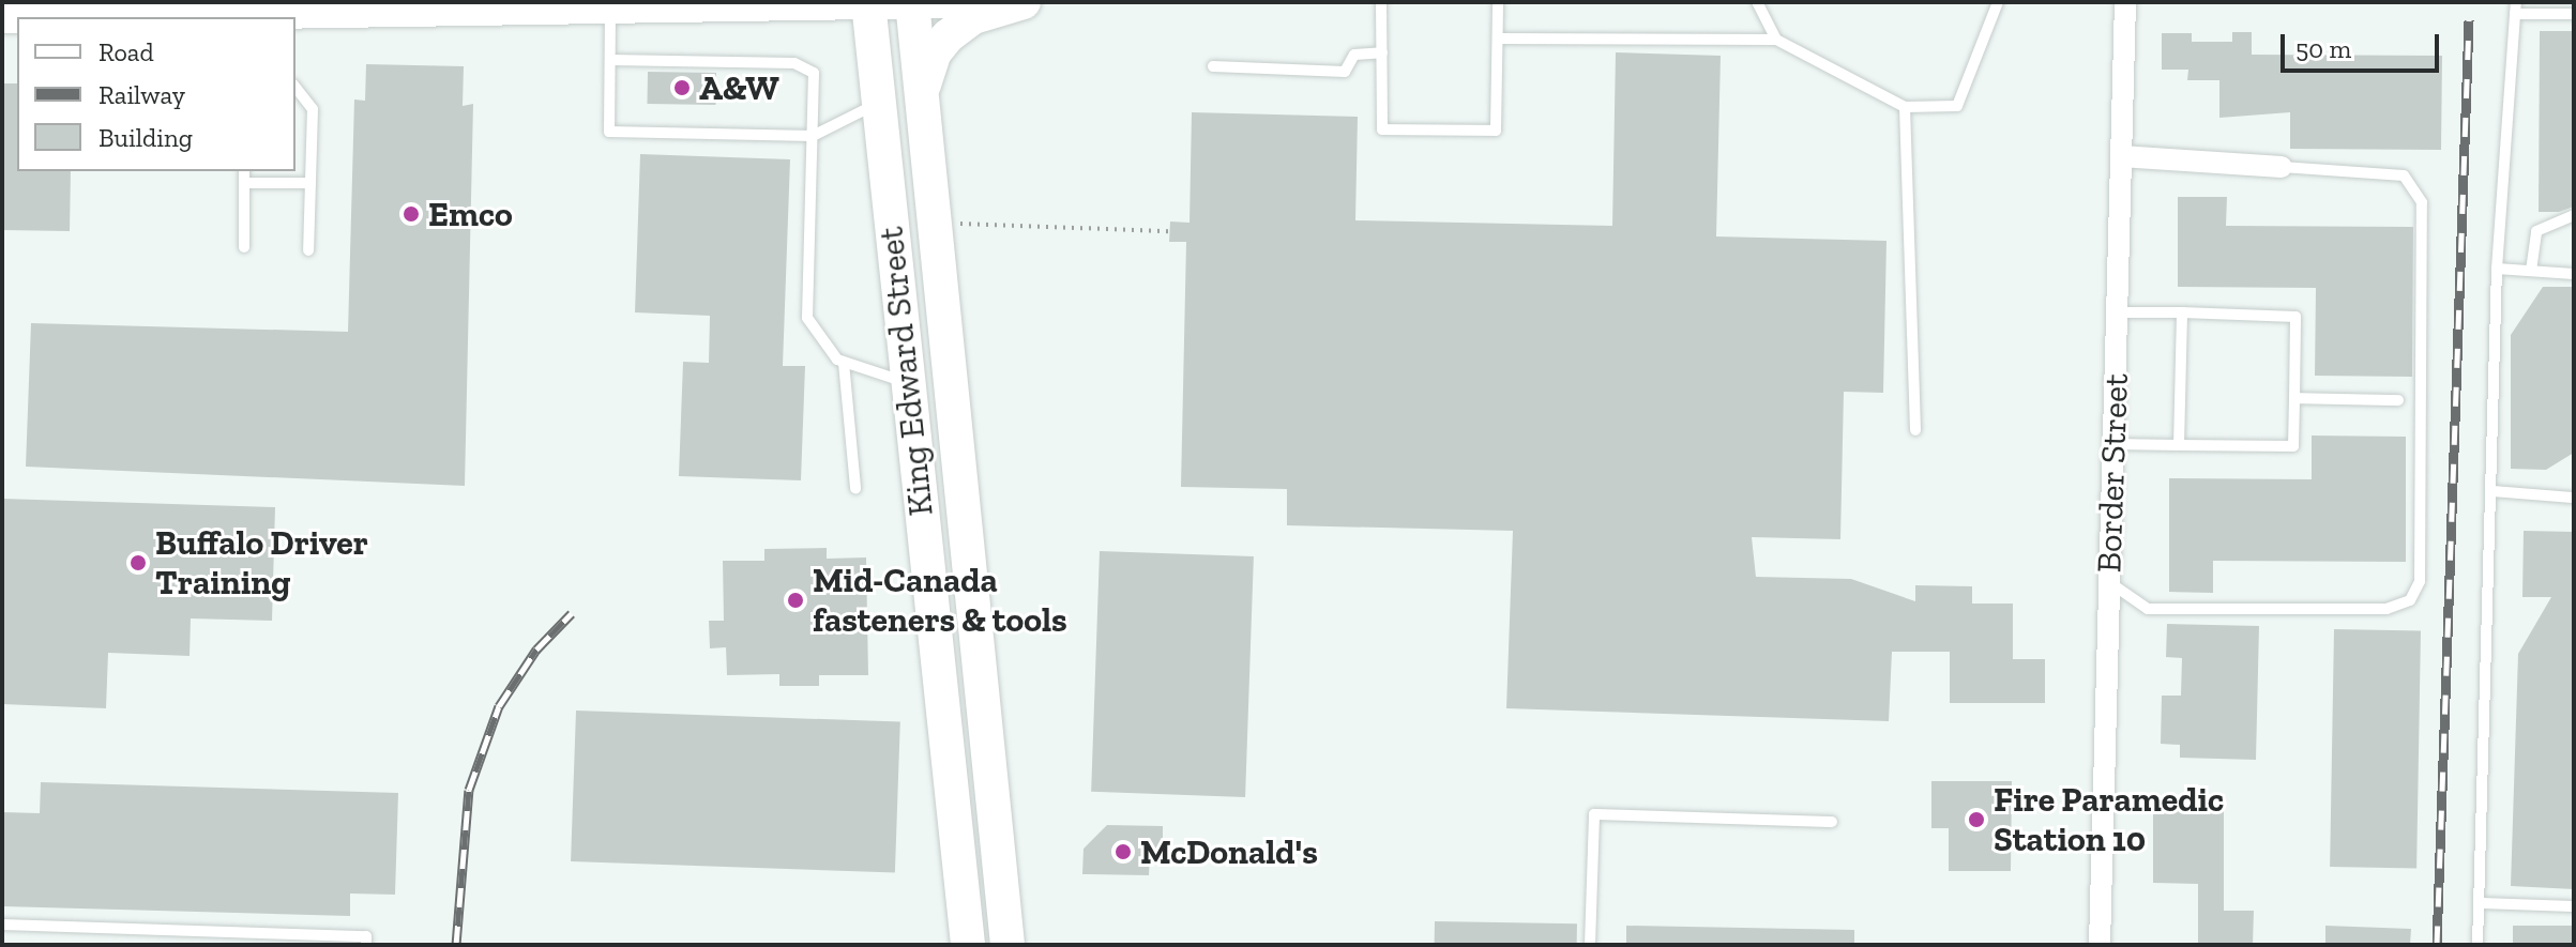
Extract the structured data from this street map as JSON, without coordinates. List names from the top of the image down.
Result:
{
  "streets": {
    "main road": ["King Edward Street"],
    "street": ["Border Street"]
  },
  "places": [
    "A&W",
    "Emco",
    "Buffalo Driver Training",
    "Mid-Canada fasteners & tools",
    "Fire Paramedic Station 10",
    "McDonald's"
  ],
  "legend": ["Road", "Railway", "Building"],
  "scale_bar": "50 m"
}
